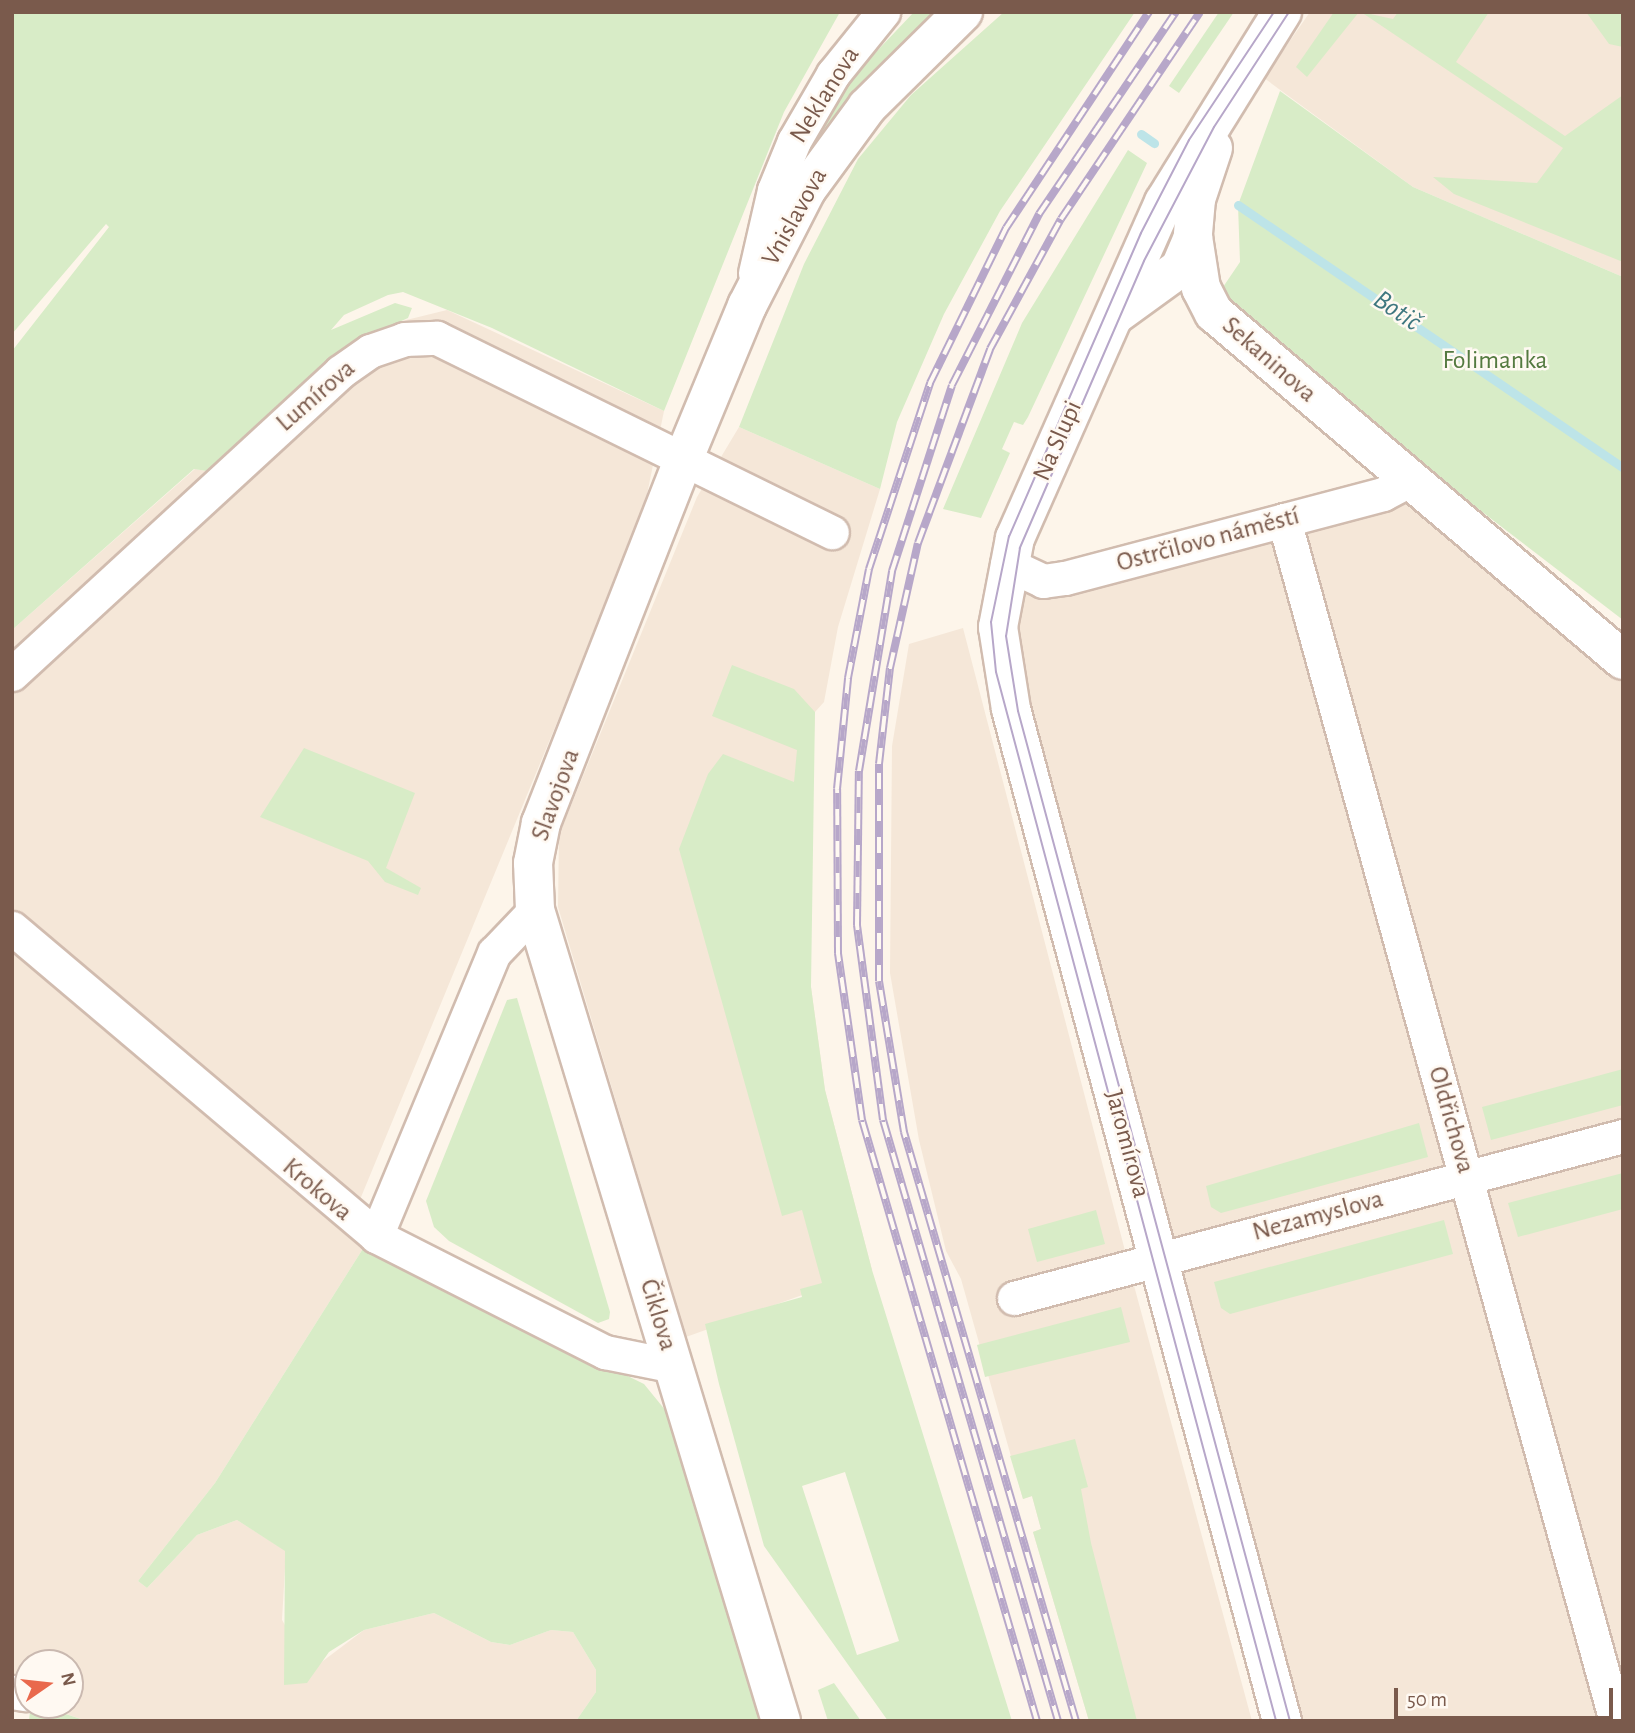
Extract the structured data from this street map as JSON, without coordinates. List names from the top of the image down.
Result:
{
  "streets": {
    "main road": [
      "Vnislavova",
      "Sekaninova",
      "Na Slupi",
      "Slavojova",
      "Jaromírova",
      "Čiklova"
    ],
    "street": [
      "Neklanova",
      "Lumírova",
      "Ostrčilovo náměstí",
      "Oldřichova",
      "Krokova",
      "Nezamyslova"
    ]
  },
  "crossings": [
    ["Neklanova", "Vnislavova"],
    ["Vnislavova", "Lumírova"],
    ["Vnislavova", "Slavojova"],
    ["Sekaninova", "Ostrčilovo náměstí"],
    ["Lumírova", "Slavojova"],
    ["Na Slupi", "Ostrčilovo náměstí"],
    ["Na Slupi", "Jaromírova"],
    ["Ostrčilovo náměstí", "Oldřichova"],
    ["Ostrčilovo náměstí", "Jaromírova"],
    ["Slavojova", "Čiklova"],
    ["Oldřichova", "Nezamyslova"],
    ["Jaromírova", "Nezamyslova"],
    ["Krokova", "Čiklova"]
  ],
  "water": ["Botič"],
  "parks": ["Folimanka"],
  "scale_bar": "50 m",
  "north": "right"
}
